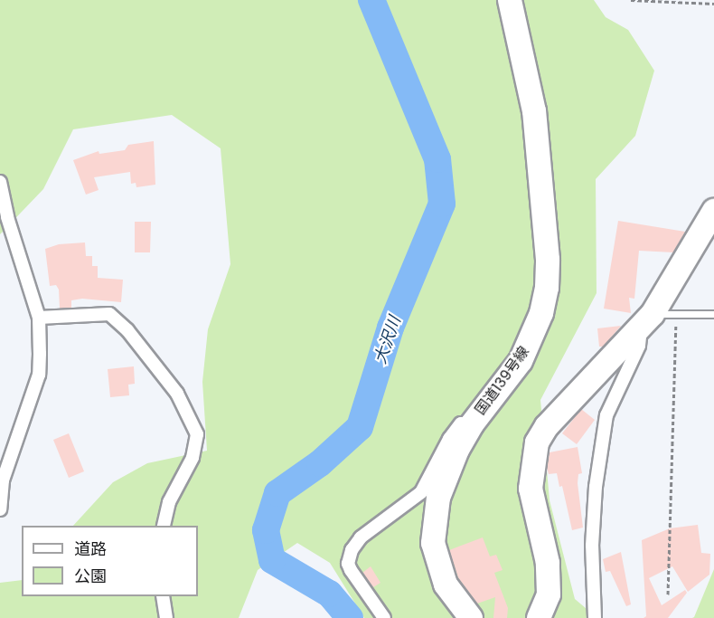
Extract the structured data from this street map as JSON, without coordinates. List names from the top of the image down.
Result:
{
  "streets": {
    "highway": ["国道139号線"]
  },
  "water": ["大沢川"],
  "legend": ["道路", "公園"]
}
